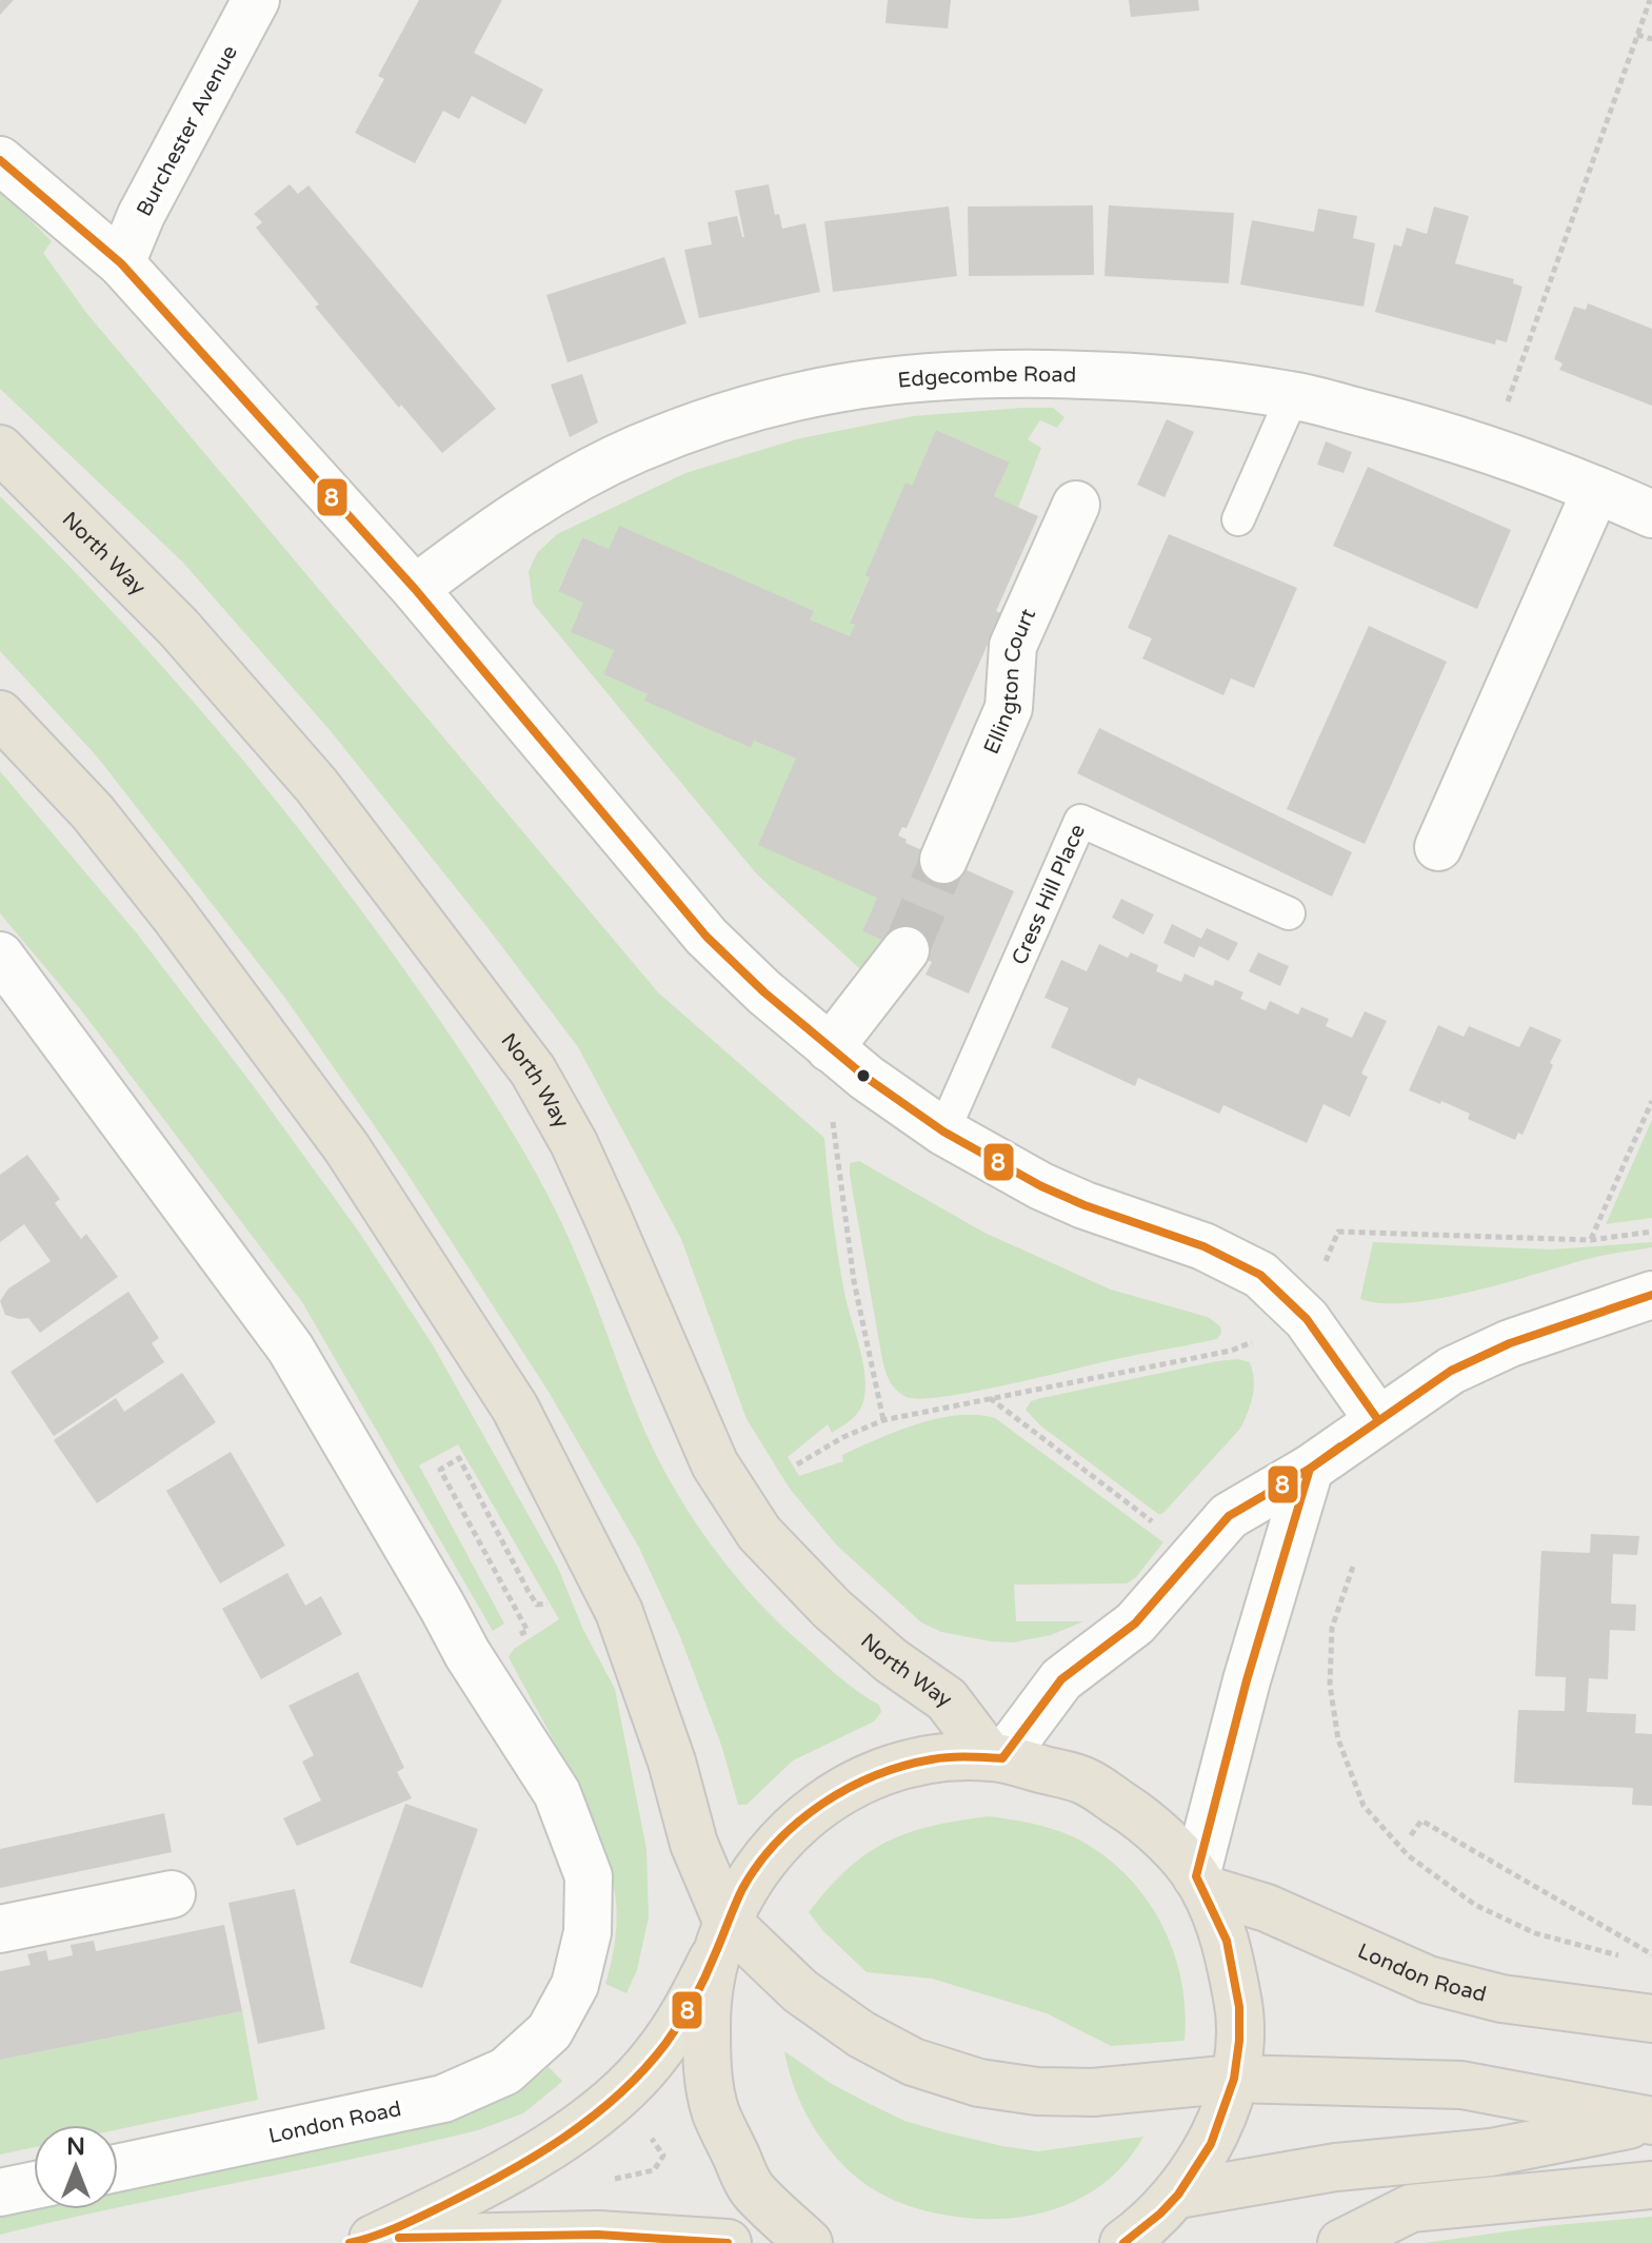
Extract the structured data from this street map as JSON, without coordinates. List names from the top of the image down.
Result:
{
  "streets": {
    "highway": ["North Way", "London Road"],
    "street": ["Burchester Avenue", "Edgecombe Road", "Ellington Court"],
    "lane": ["Cress Hill Place"]
  },
  "lines": ["transit line 8"],
  "north": "top"
}
